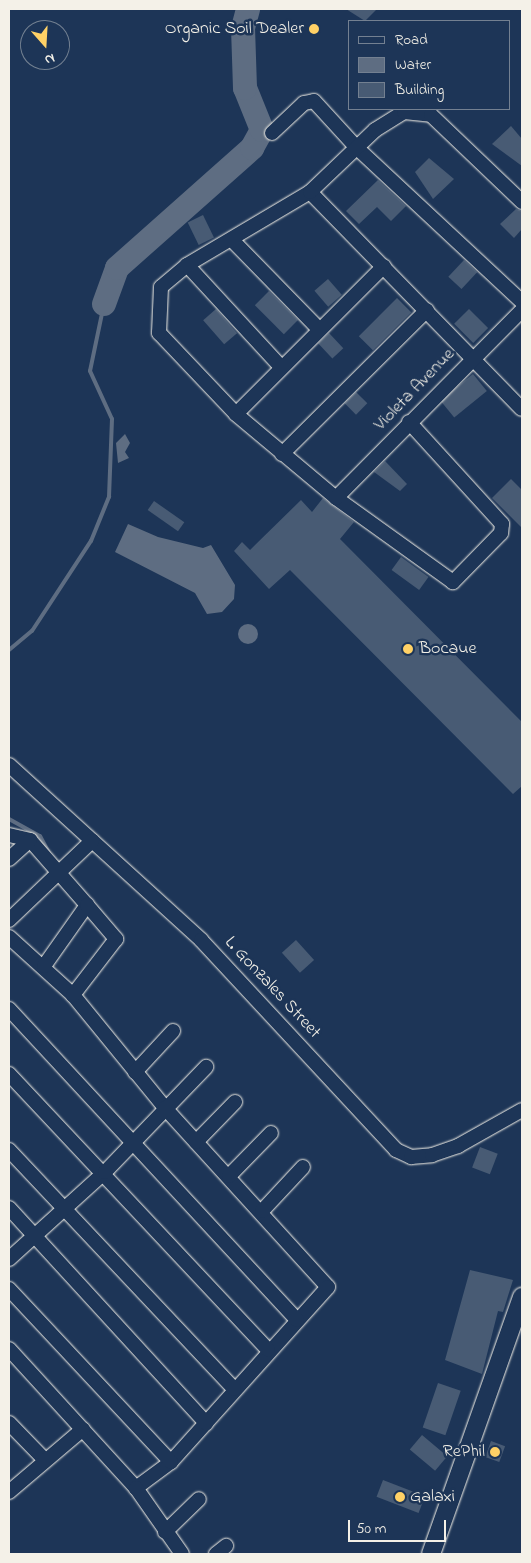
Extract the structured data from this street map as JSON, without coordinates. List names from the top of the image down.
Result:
{
  "streets": {
    "street": ["Violeta Avenue", "L. Gonzales Street"]
  },
  "places": [
    "Organic Soil Dealer",
    "Bocaue",
    "RePhil",
    "Galaxi"
  ],
  "legend": ["Road", "Water", "Building"],
  "scale_bar": "50 m",
  "north": "bottom"
}
